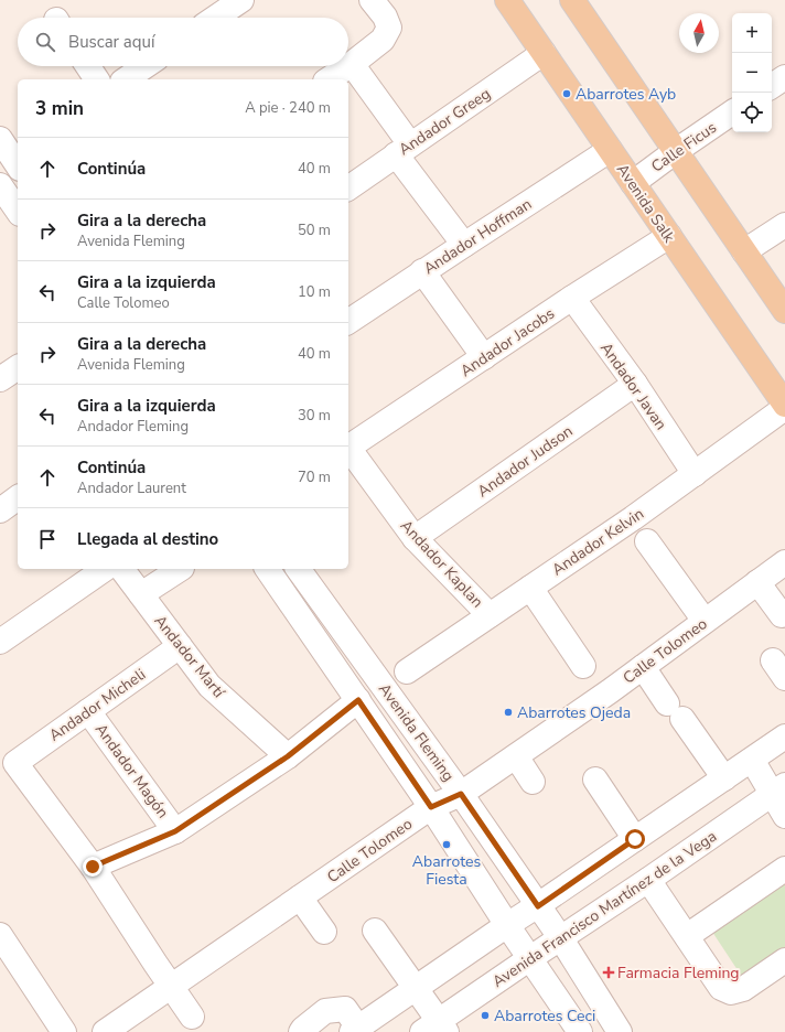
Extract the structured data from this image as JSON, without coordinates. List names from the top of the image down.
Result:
{
  "streets": {
    "main road": ["Avenida Salk"],
    "street": [
      "Andador Greeg",
      "Calle Ficus",
      "Andador Hoffman",
      "Andador Jacobs",
      "Andador Javan",
      "Andador Judson",
      "Andador Kelvin",
      "Andador Kaplan",
      "Calle Tolomeo",
      "Andador Martí",
      "Andador Micheli",
      "Avenida Fleming",
      "Andador Magón",
      "Avenida Francisco Martínez de la Vega"
    ]
  },
  "crossings": [
    ["Andador Greeg", "Avenida Salk"],
    ["Calle Ficus", "Avenida Salk"],
    ["Avenida Salk", "Andador Hoffman"],
    ["Avenida Salk", "Andador Jacobs"],
    ["Avenida Salk", "Andador Kelvin"],
    ["Andador Jacobs", "Andador Javan"],
    ["Andador Javan", "Andador Judson"],
    ["Andador Javan", "Andador Kelvin"],
    ["Andador Judson", "Andador Kaplan"],
    ["Andador Kelvin", "Andador Kaplan"],
    ["Calle Tolomeo", "Avenida Fleming"],
    ["Andador Martí", "Andador Micheli"],
    ["Andador Micheli", "Andador Magón"],
    ["Avenida Fleming", "Avenida Francisco Martínez de la Vega"]
  ],
  "places": {
    "other": [
      "Abarrotes Ayb",
      "Abarrotes Ojeda",
      "Abarrotes Fiesta",
      "Abarrotes Ceci"
    ],
    "health": ["Farmacia Fleming"]
  },
  "north": "top",
  "page": {
    "map_buttons": ["+", "−"],
    "search": "Buscar aquí",
    "heading": ["3 min", "A pie · 240 m"],
    "list": [
      ["Continúa", "40 m"],
      ["Gira a la derecha", "Avenida Fleming", "50 m"],
      ["Gira a la izquierda", "Calle Tolomeo", "10 m"],
      ["Gira a la derecha", "Avenida Fleming", "40 m"],
      ["Gira a la izquierda", "Andador Fleming", "30 m"],
      ["Continúa", "Andador Laurent", "70 m"],
      "Llegada al destino"
    ]
  }
}
